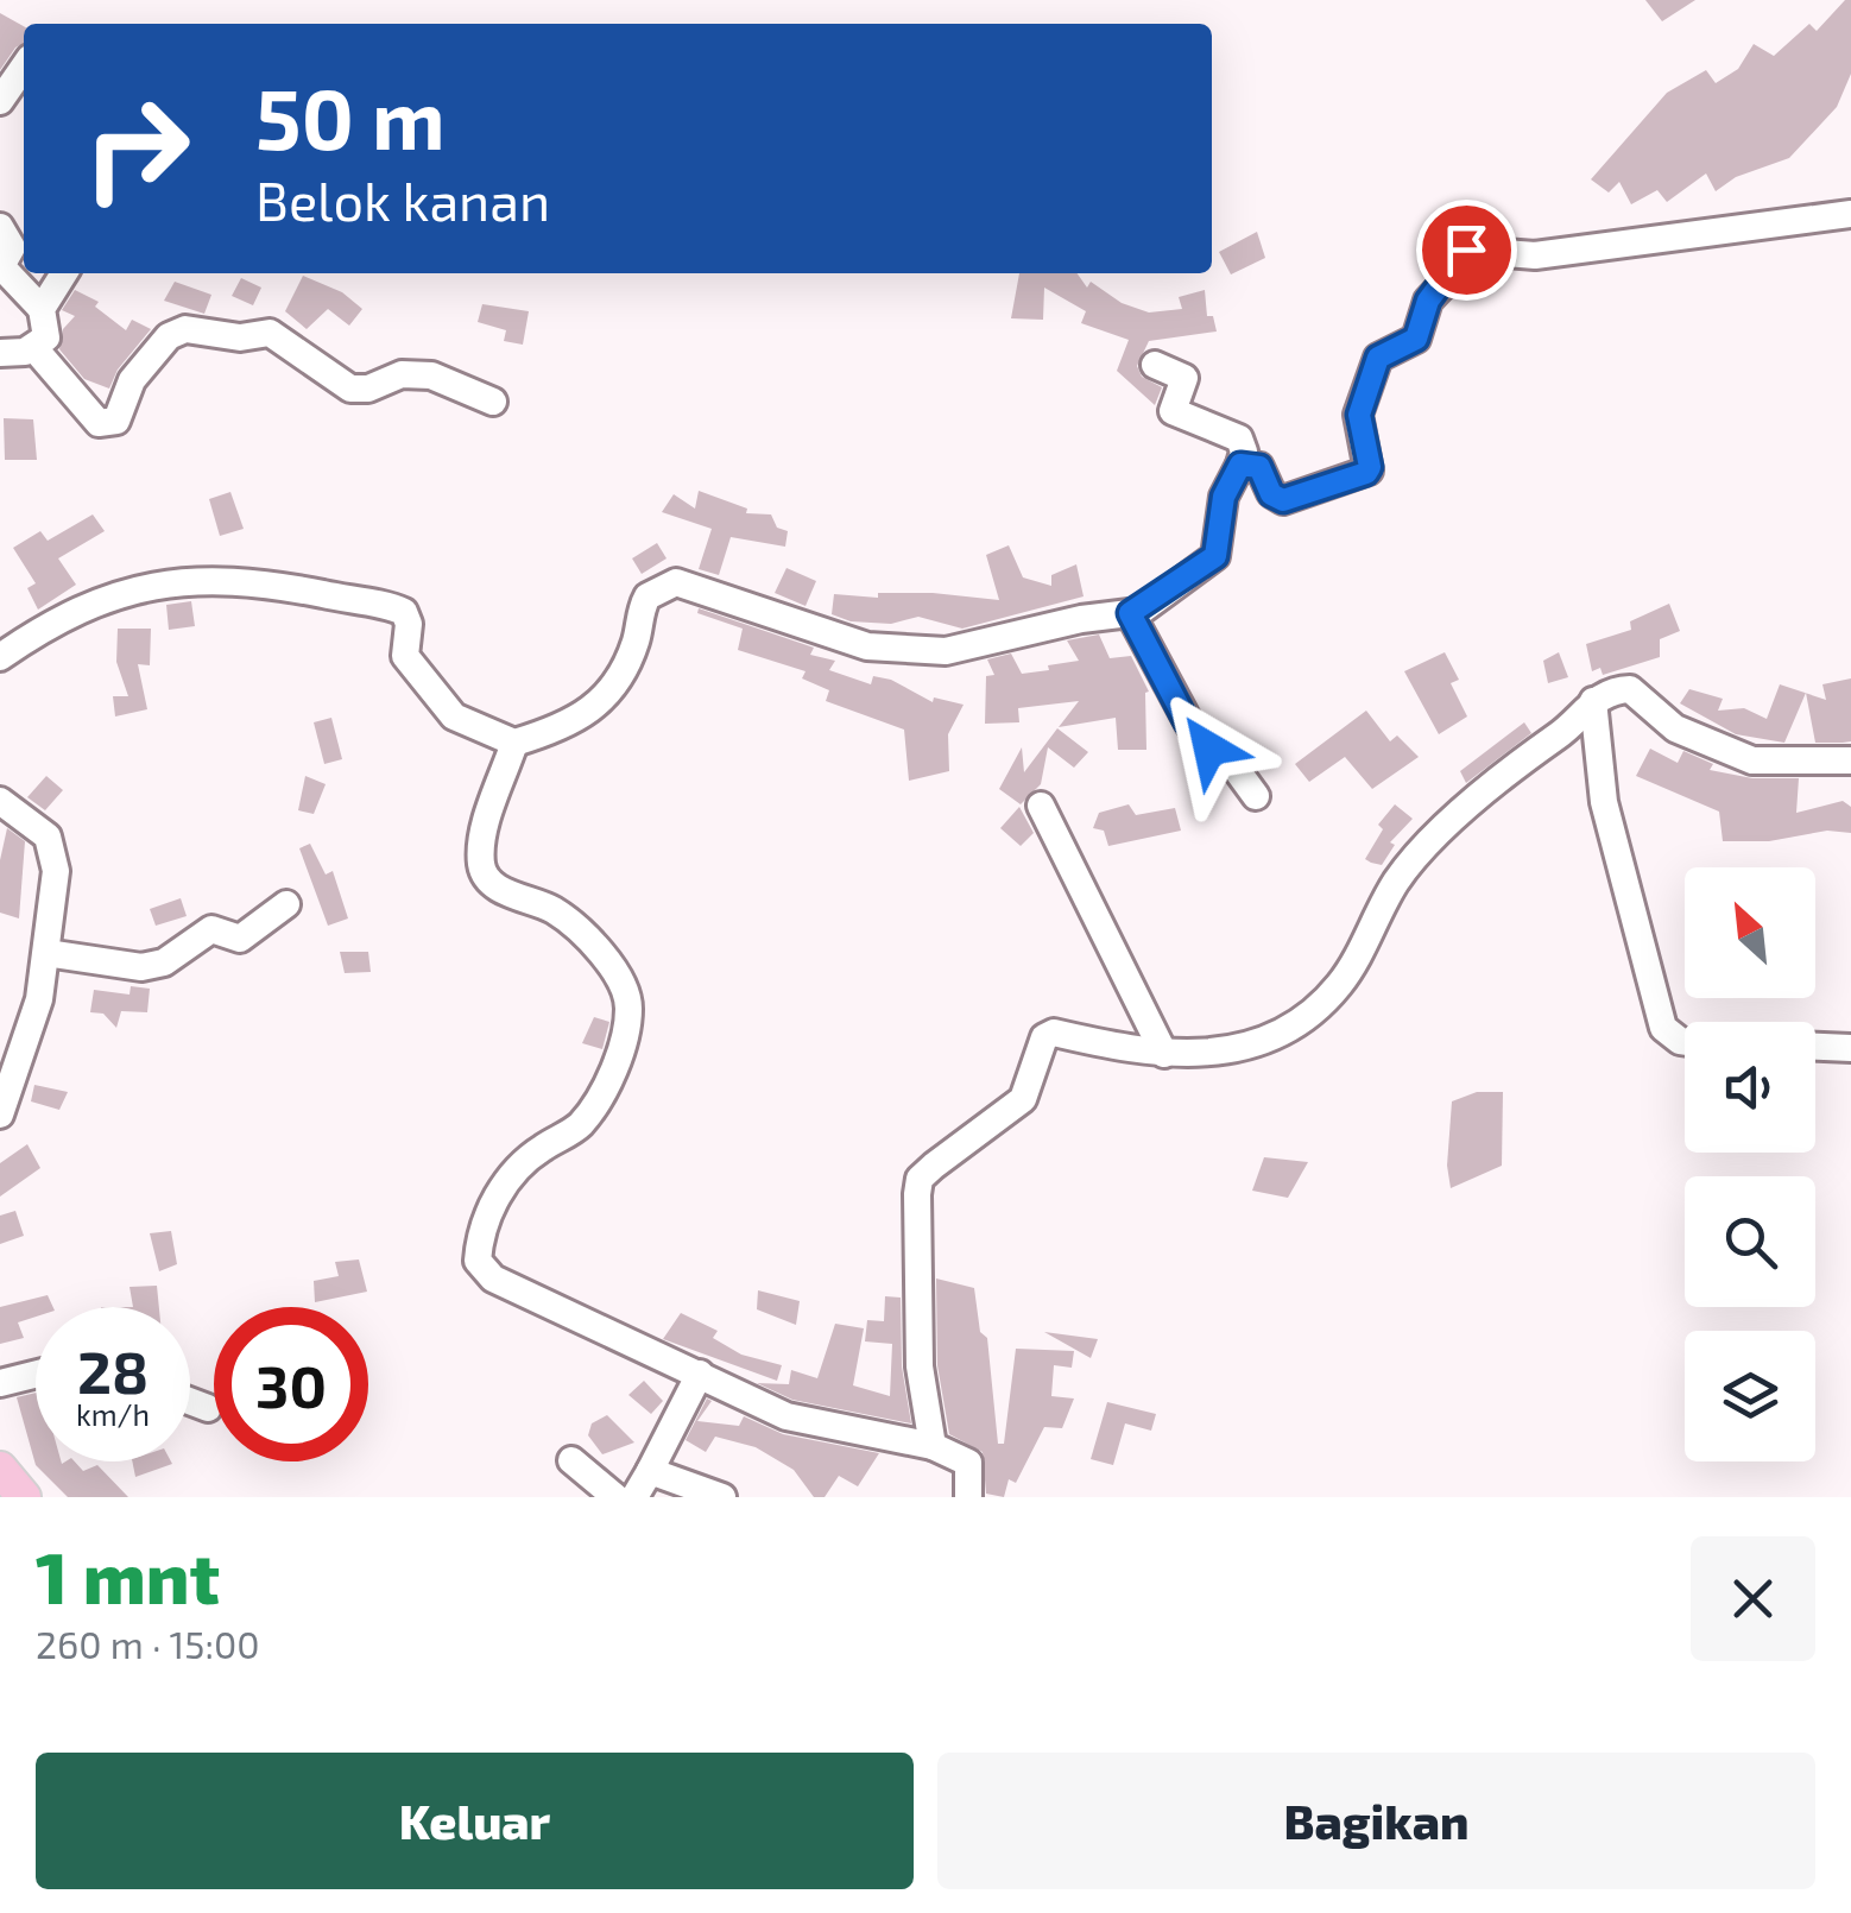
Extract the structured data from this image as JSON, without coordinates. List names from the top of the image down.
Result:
{
  "north": "top left",
  "page": {
    "turn": ["50 m", "Belok kanan"],
    "speed": "28 km/h",
    "limit": "30",
    "heading": ["1 mnt", "260 m · 15:00"],
    "buttons": ["Keluar", "Bagikan"]
  }
}
